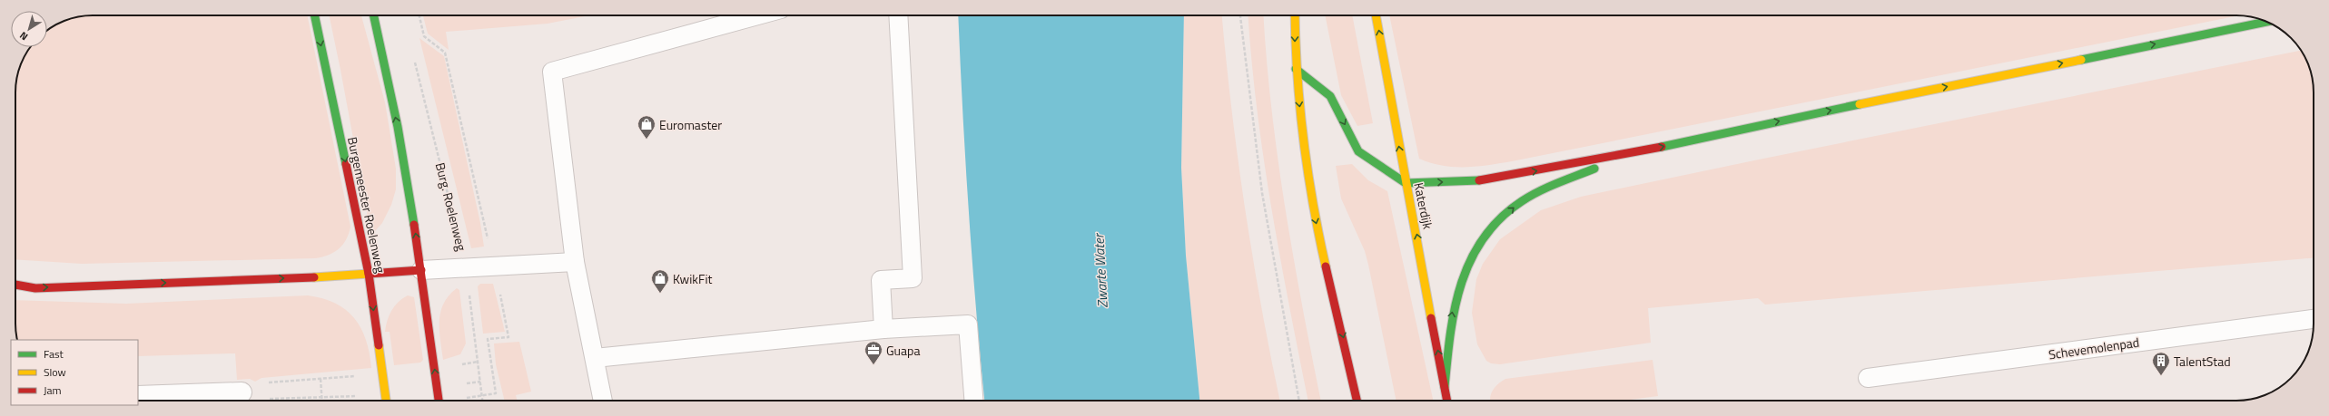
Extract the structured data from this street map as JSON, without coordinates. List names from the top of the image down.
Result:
{
  "streets": {
    "main road": ["Burgemeester Roelenweg", "Katerdijk"],
    "lane": ["Schevemolenpad"],
    "path": ["Burg. Roelenweg"]
  },
  "one_way": ["Katerdijk"],
  "water": ["Zwarte Water"],
  "places": {
    "shop": ["Euromaster", "KwikFit"],
    "office": ["Guapa"],
    "building": ["TalentStad"]
  },
  "legend": ["Fast", "Slow", "Jam"],
  "north": "bottom left"
}
